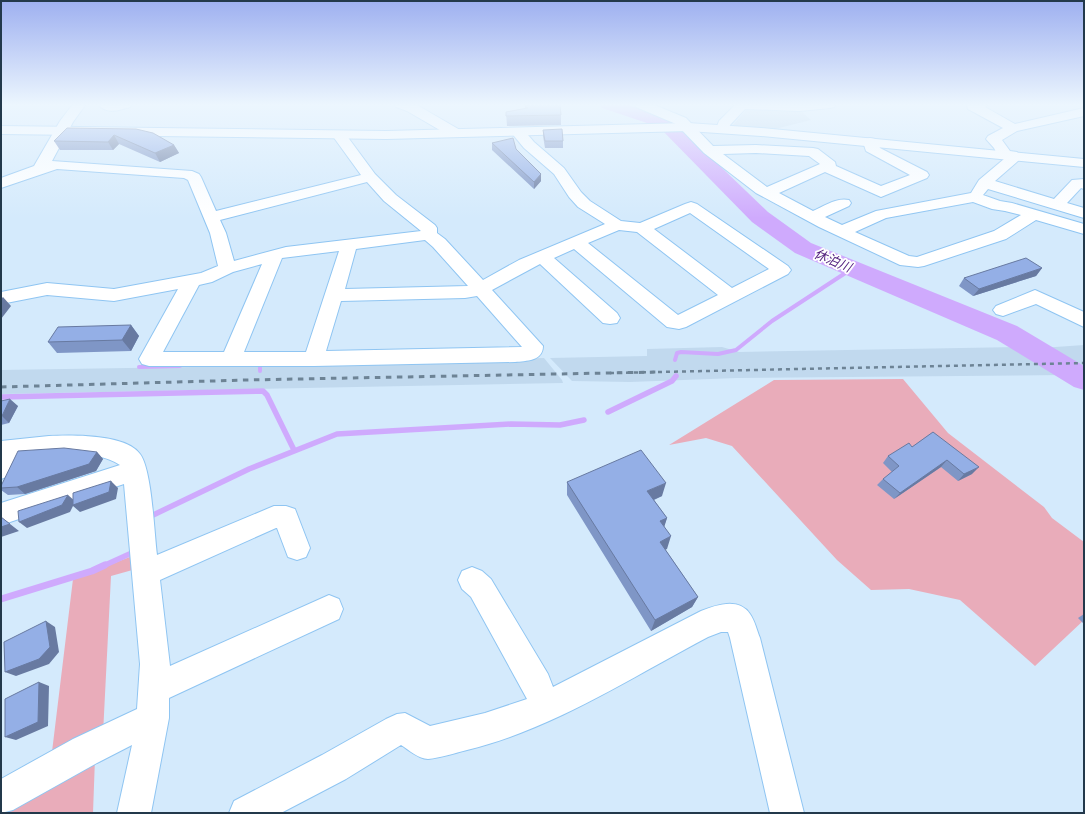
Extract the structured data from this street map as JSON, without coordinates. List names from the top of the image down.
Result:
{
  "water": ["休泊川"]
}
